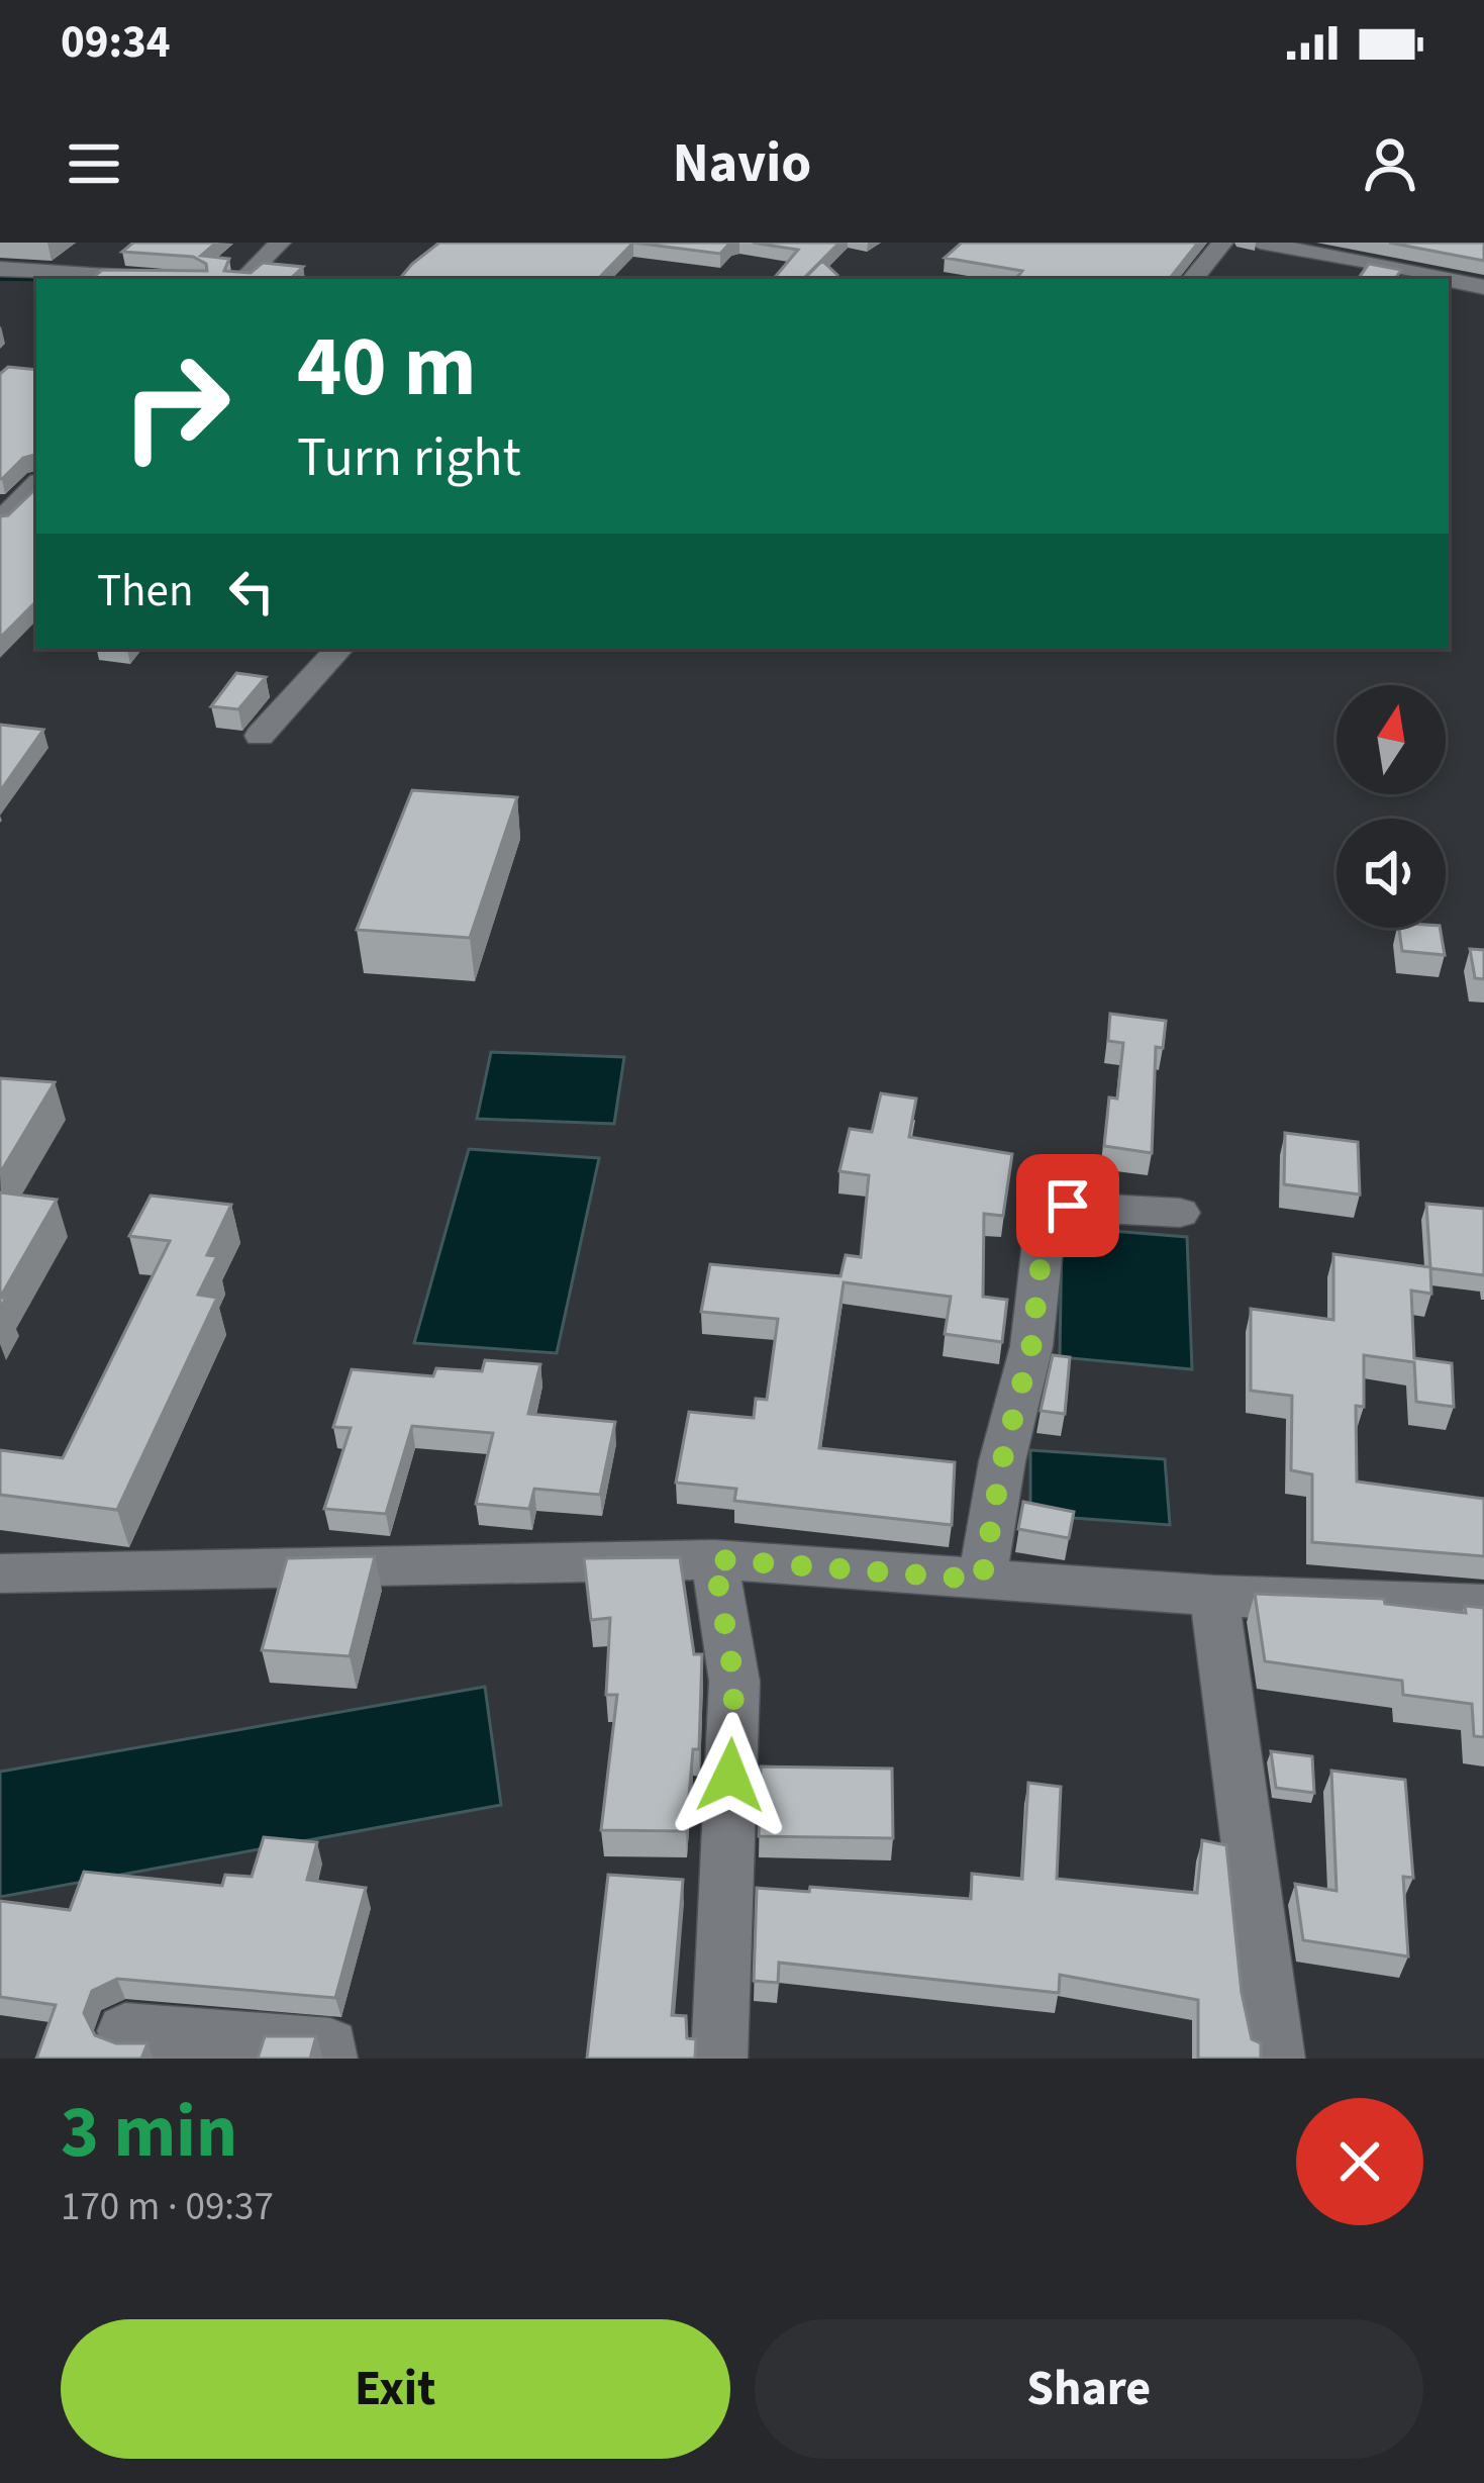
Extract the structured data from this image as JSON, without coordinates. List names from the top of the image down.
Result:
{
  "north": "top",
  "page": {
    "status": "09:34",
    "header": "Navio",
    "turn": ["40 m", "Turn right"],
    "then": "Then",
    "heading": ["3 min", "170 m · 09:37"],
    "buttons": ["Exit", "Share"]
  }
}
